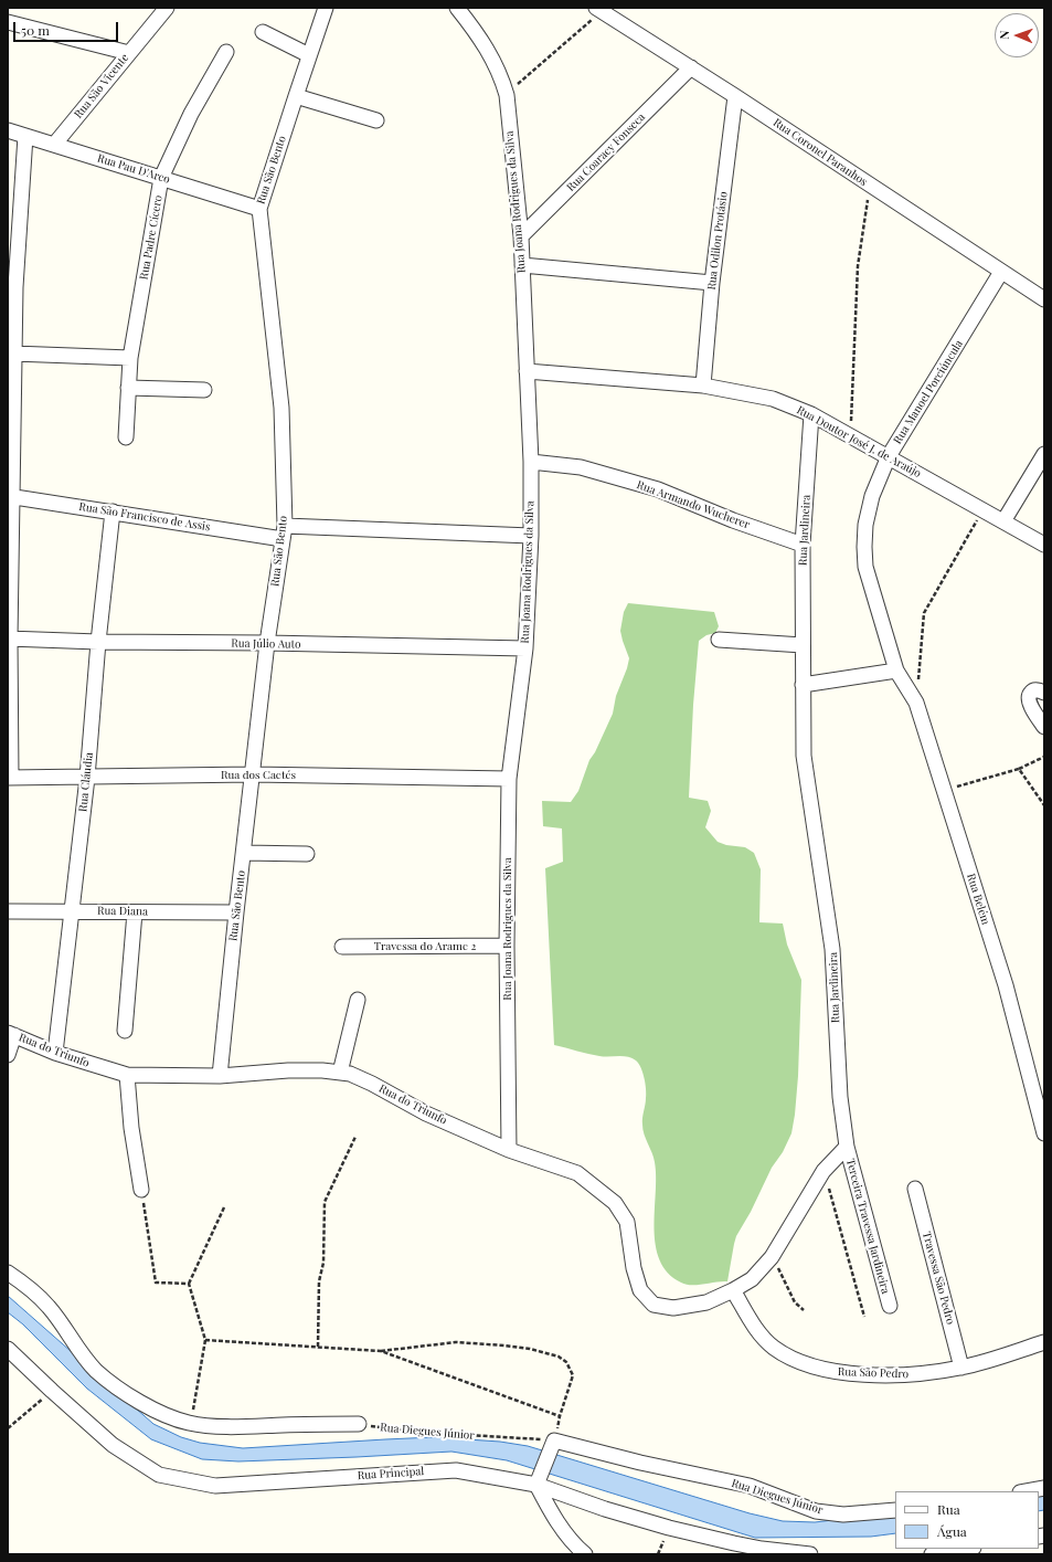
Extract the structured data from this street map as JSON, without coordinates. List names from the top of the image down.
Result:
{
  "streets": {
    "street": [
      "Rua São Vicente",
      "Rua Coaracy Fonseca",
      "Rua Coronel Paranhos",
      "Rua Pau D'Arco",
      "Rua São Bento",
      "Rua Joana Rodrigues da Silva",
      "Rua Padre Cícero",
      "Rua Odilon Protásio",
      "Rua Manoel Porciúncula",
      "Rua Doutor José J. de Araújo",
      "Rua Armando Wucherer",
      "Rua São Francisco de Assis",
      "Rua Jardineira",
      "Rua Júlio Auto",
      "Rua dos Caetés",
      "Rua Cláudia",
      "Rua Belém",
      "Rua Diana",
      "Travessa do Arame 2",
      "Rua do Triunfo",
      "Terceira Travessa Jardineira",
      "Travessa São Pedro",
      "Rua São Pedro",
      "Rua Diegues Júnior",
      "Rua Principal"
    ]
  },
  "crossings": [
    ["Rua São Vicente", "Rua Pau D'Arco"],
    ["Rua Coaracy Fonseca", "Rua Coronel Paranhos"],
    ["Rua Coaracy Fonseca", "Rua Joana Rodrigues da Silva"],
    ["Rua Coronel Paranhos", "Rua Odilon Protásio"],
    ["Rua Coronel Paranhos", "Rua Manoel Porciúncula"],
    ["Rua Pau D'Arco", "Rua São Bento"],
    ["Rua Pau D'Arco", "Rua Padre Cícero"],
    ["Rua São Bento", "Rua São Francisco de Assis"],
    ["Rua São Bento", "Rua Júlio Auto"],
    ["Rua São Bento", "Rua dos Caetés"],
    ["Rua São Bento", "Rua Diana"],
    ["Rua São Bento", "Rua do Triunfo"],
    ["Rua Joana Rodrigues da Silva", "Rua Doutor José J. de Araújo"],
    ["Rua Joana Rodrigues da Silva", "Rua Armando Wucherer"],
    ["Rua Joana Rodrigues da Silva", "Rua São Francisco de Assis"],
    ["Rua Joana Rodrigues da Silva", "Rua Júlio Auto"],
    ["Rua Joana Rodrigues da Silva", "Rua dos Caetés"],
    ["Rua Joana Rodrigues da Silva", "Travessa do Arame 2"],
    ["Rua Joana Rodrigues da Silva", "Rua do Triunfo"],
    ["Rua Odilon Protásio", "Rua Doutor José J. de Araújo"],
    ["Rua Manoel Porciúncula", "Rua Doutor José J. de Araújo"],
    ["Rua Manoel Porciúncula", "Rua Belém"],
    ["Rua Doutor José J. de Araújo", "Rua Jardineira"],
    ["Rua Armando Wucherer", "Rua Jardineira"],
    ["Rua São Francisco de Assis", "Rua Cláudia"],
    ["Rua Jardineira", "Terceira Travessa Jardineira"],
    ["Rua Júlio Auto", "Rua Cláudia"],
    ["Rua dos Caetés", "Rua Cláudia"],
    ["Rua Cláudia", "Rua Diana"],
    ["Rua Cláudia", "Rua do Triunfo"],
    ["Rua do Triunfo", "Rua São Pedro"],
    ["Travessa São Pedro", "Rua São Pedro"]
  ],
  "legend": ["Rua", "Água"],
  "scale_bar": "50 m",
  "north": "left"
}
